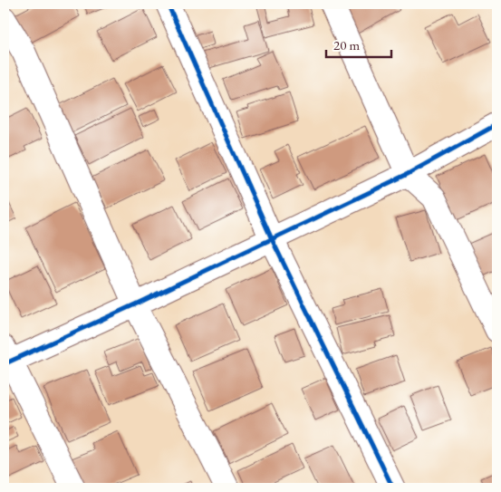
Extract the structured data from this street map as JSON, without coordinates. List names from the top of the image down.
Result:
{
  "scale_bar": "20 m"
}
